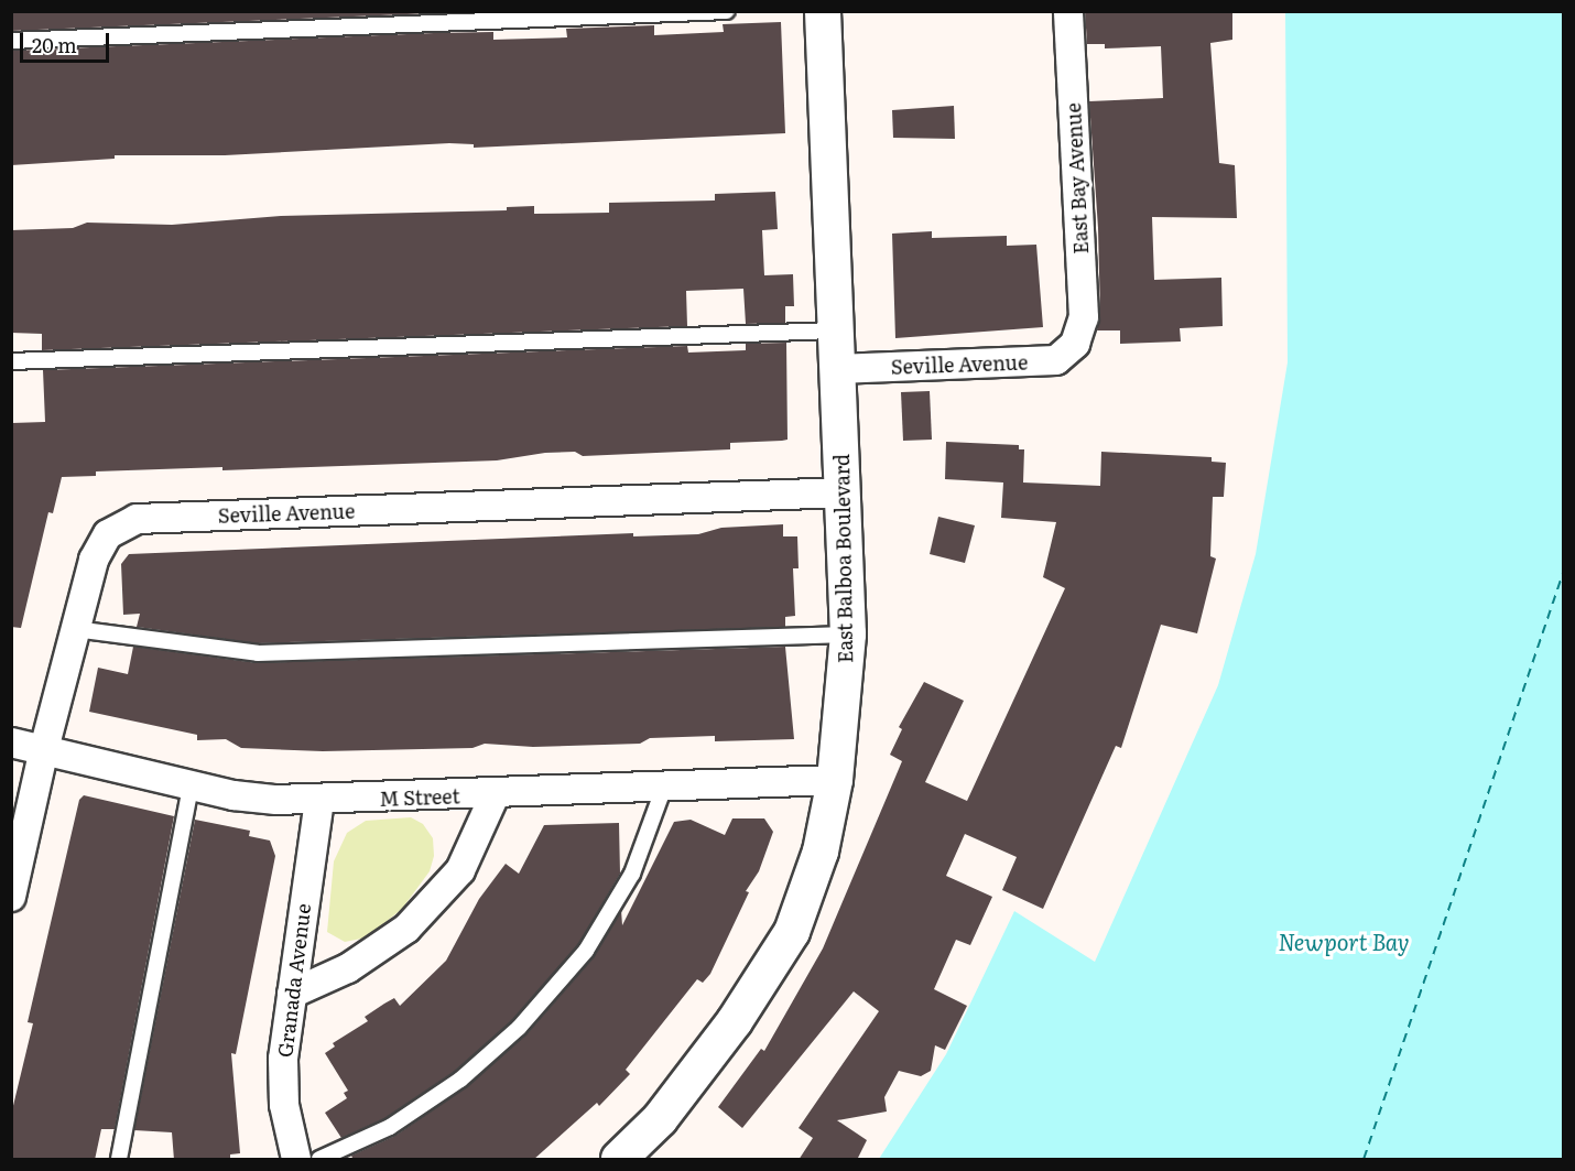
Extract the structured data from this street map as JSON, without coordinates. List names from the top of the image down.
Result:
{
  "streets": {
    "street": [
      "East Bay Avenue",
      "Seville Avenue",
      "East Balboa Boulevard",
      "M Street",
      "Granada Avenue"
    ]
  },
  "crossings": [
    ["East Bay Avenue", "Seville Avenue"],
    ["Seville Avenue", "East Balboa Boulevard"],
    ["Seville Avenue", "M Street"],
    ["East Balboa Boulevard", "M Street"],
    ["M Street", "Granada Avenue"]
  ],
  "water": ["Newport Bay"],
  "scale_bar": "20 m"
}
